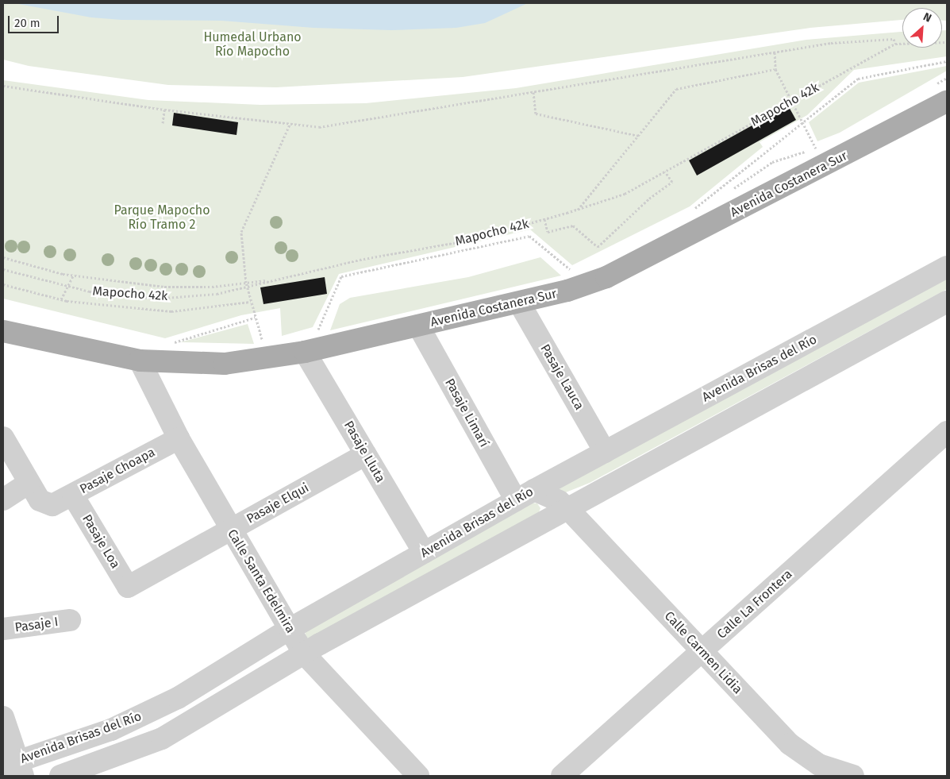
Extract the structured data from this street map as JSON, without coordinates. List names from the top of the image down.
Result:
{
  "streets": {
    "main road": ["Avenida Costanera Sur"],
    "street": [
      "Avenida Brisas del Río",
      "Pasaje Lauca",
      "Pasaje Limarí",
      "Pasaje Lluta",
      "Pasaje Choapa",
      "Pasaje Elqui",
      "Pasaje Loa",
      "Calle Santa Edelmira",
      "Calle La Frontera",
      "Pasaje I",
      "Calle Carmen Lidia"
    ],
    "path": ["Mapocho 42k"]
  },
  "crossings": [
    ["Avenida Costanera Sur", "Pasaje Lauca"],
    ["Avenida Costanera Sur", "Pasaje Limarí"],
    ["Avenida Costanera Sur", "Pasaje Lluta"],
    ["Avenida Costanera Sur", "Calle Santa Edelmira"],
    ["Avenida Brisas del Río", "Pasaje Lauca"],
    ["Avenida Brisas del Río", "Pasaje Limarí"],
    ["Avenida Brisas del Río", "Pasaje Lluta"],
    ["Avenida Brisas del Río", "Calle Santa Edelmira"],
    ["Avenida Brisas del Río", "Calle Carmen Lidia"],
    ["Pasaje Limarí", "Calle Carmen Lidia"],
    ["Pasaje Lluta", "Pasaje Elqui"],
    ["Pasaje Choapa", "Pasaje Loa"],
    ["Pasaje Choapa", "Calle Santa Edelmira"],
    ["Pasaje Elqui", "Pasaje Loa"],
    ["Pasaje Elqui", "Calle Santa Edelmira"],
    ["Calle La Frontera", "Calle Carmen Lidia"]
  ],
  "parks": ["Humedal Urbano Río Mapocho", "Parque Mapocho Río Tramo 2"],
  "scale_bar": "20 m",
  "north": "top right"
}
